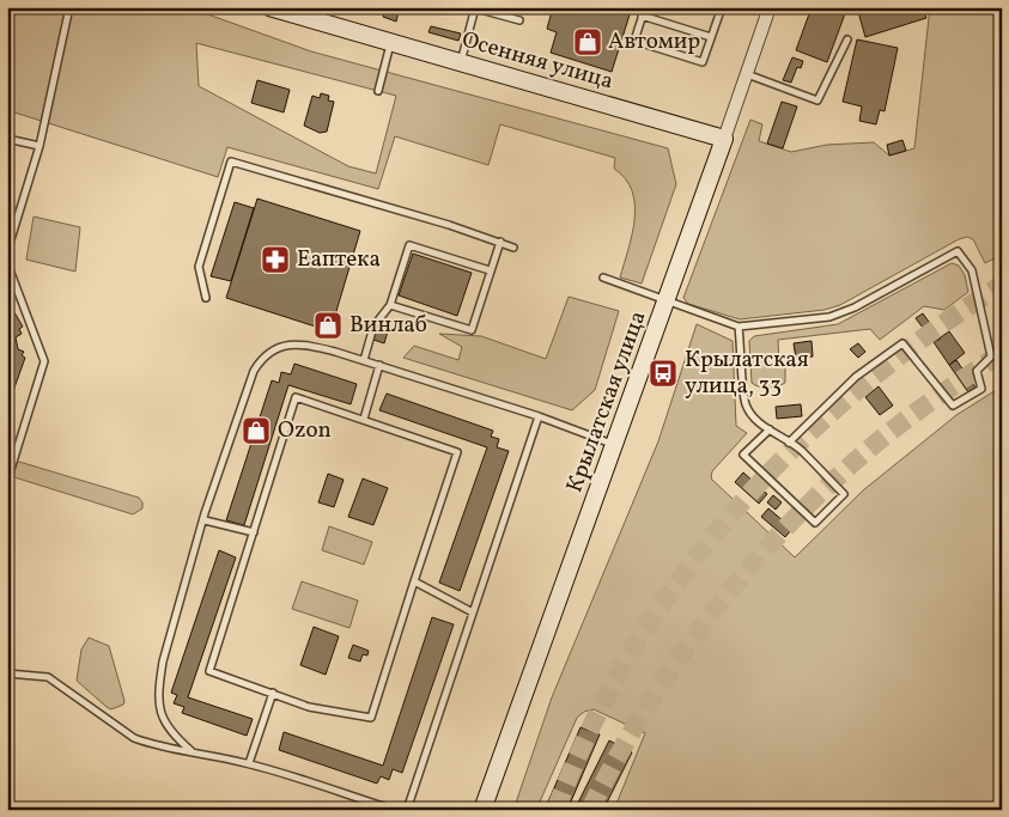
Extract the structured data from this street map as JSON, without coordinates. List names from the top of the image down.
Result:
{
  "streets": {
    "main road": ["Осенняя улица", "Крылатская улица"]
  },
  "crossings": [
    ["Осенняя улица", "Крылатская улица"]
  ],
  "places": {
    "shop": ["Автомир", "Винлаб", "Ozon"],
    "pharmacy": ["Еаптека"],
    "bus stop": ["Крылатская улица, 33"]
  }
}
